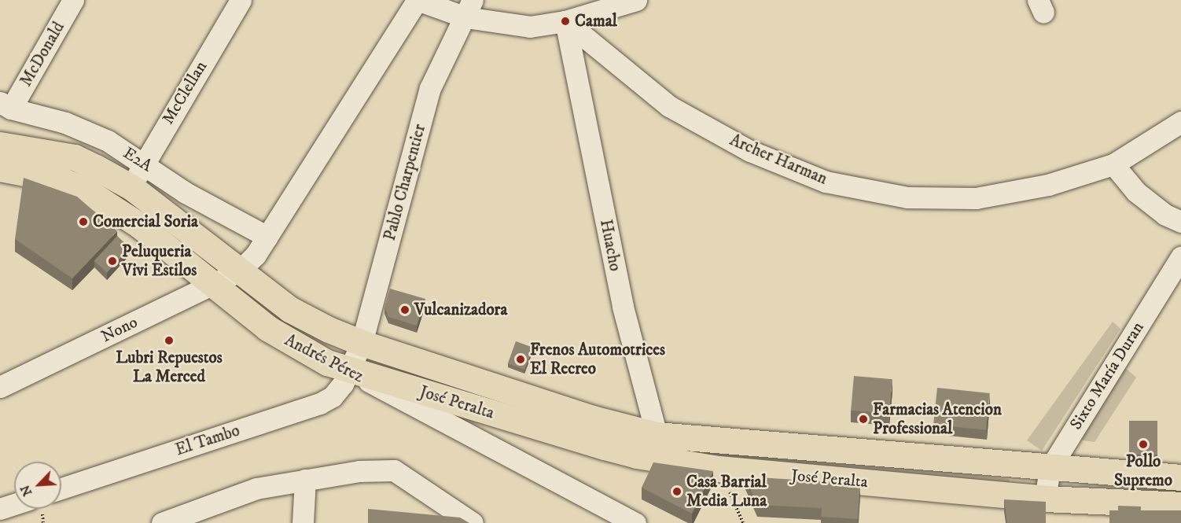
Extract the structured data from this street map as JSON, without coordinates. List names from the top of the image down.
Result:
{
  "streets": {
    "main road": ["Andrés Pérez", "José Peralta"],
    "street": [
      "McDonald",
      "McClellan",
      "E2A",
      "Archer Harman",
      "Pablo Charpentier",
      "Huacho",
      "Nono",
      "Sixto María Duran",
      "El Tambo"
    ]
  },
  "crossings": [
    ["McDonald", "E2A"],
    ["McClellan", "E2A"],
    ["McClellan", "Andrés Pérez"],
    ["Archer Harman", "Huacho"],
    ["Pablo Charpentier", "Andrés Pérez"],
    ["Pablo Charpentier", "José Peralta"],
    ["Pablo Charpentier", "El Tambo"],
    ["Huacho", "José Peralta"],
    ["Nono", "Andrés Pérez"],
    ["Andrés Pérez", "José Peralta"],
    ["Andrés Pérez", "El Tambo"],
    ["Sixto María Duran", "José Peralta"],
    ["José Peralta", "El Tambo"]
  ],
  "places": [
    "Camal",
    "Comercial Soria",
    "Peluqueria Vivi Estilos",
    "Vulcanizadora",
    "Lubri Repuestos La Merced",
    "Frenos Automotrices El Recreo",
    "Farmacias Atencion Professional",
    "Pollo Supremo",
    "Casa Barrial Media Luna"
  ],
  "north": "bottom left"
}
